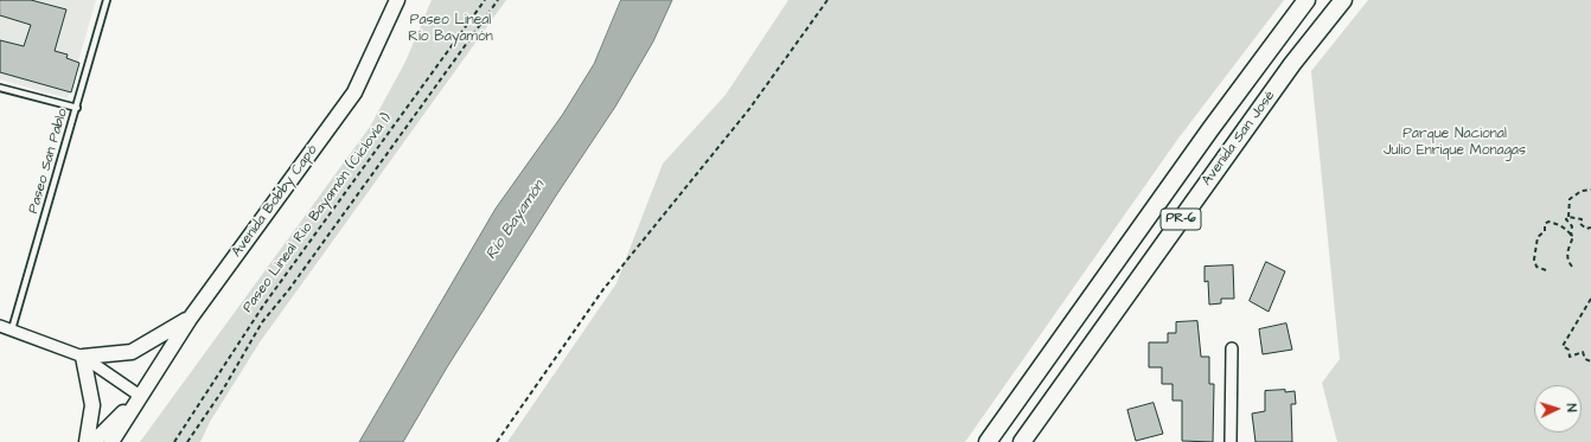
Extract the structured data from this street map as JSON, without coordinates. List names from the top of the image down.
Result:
{
  "streets": {
    "main road": ["Avenida San José", "PR-6"],
    "street": ["Avenida Bobby Capó"],
    "lane": ["Paseo San Pablo"],
    "path": ["Paseo Lineal Río Bayamón (Ciclovía 1)"]
  },
  "water": ["Río Bayamón"],
  "parks": ["Paseo Lineal Río Bayamón", "Parque Nacional Julio Enrique Monagas"],
  "north": "right"
}
